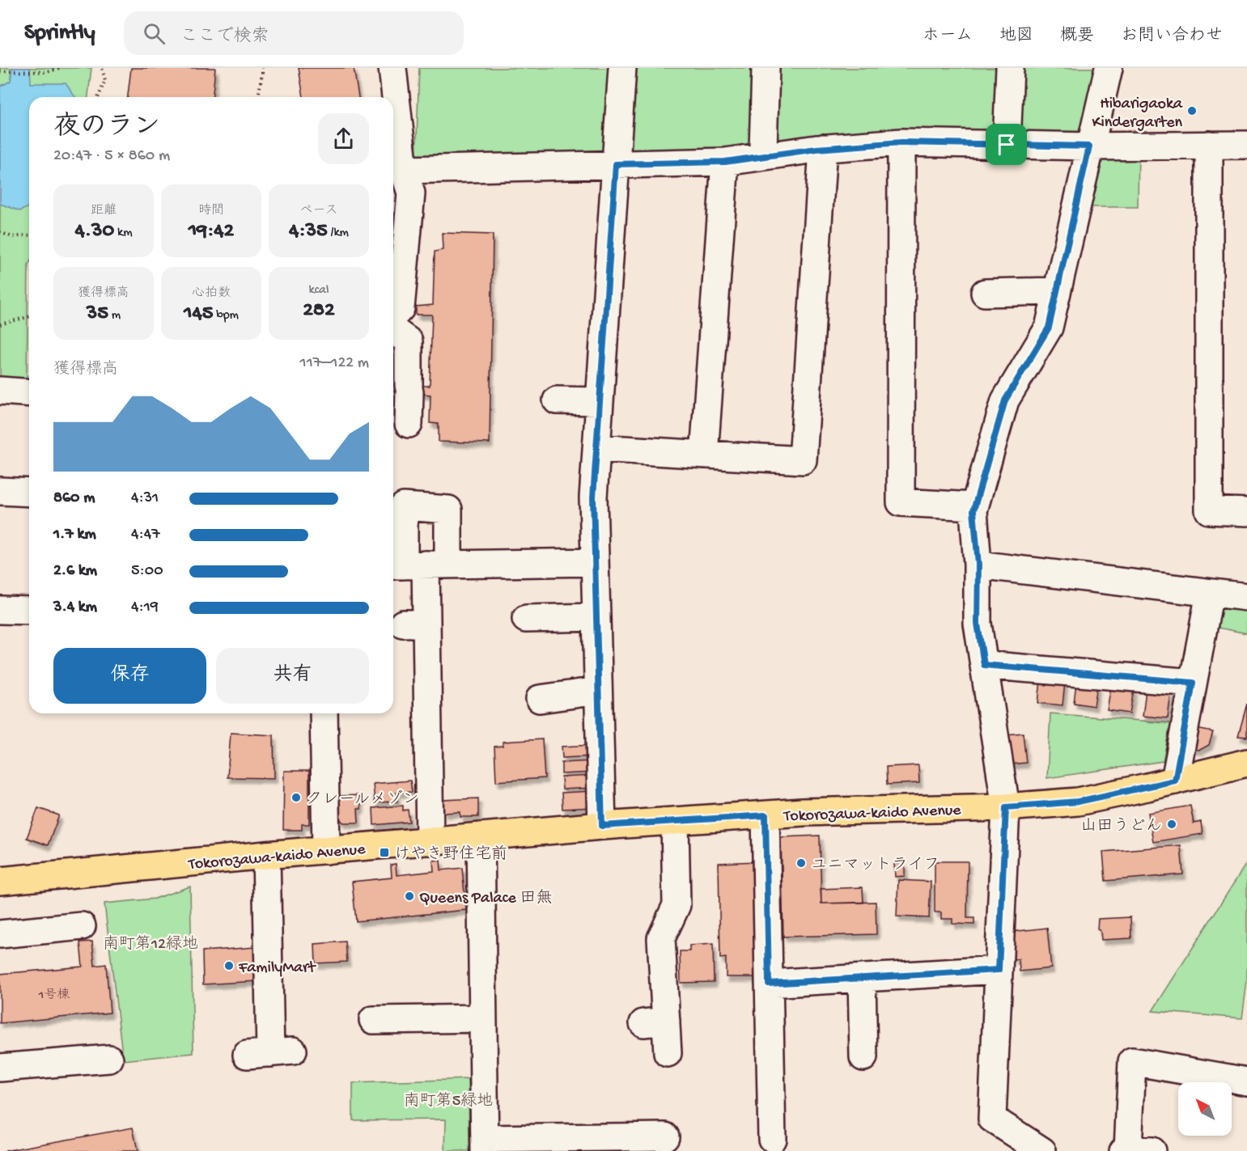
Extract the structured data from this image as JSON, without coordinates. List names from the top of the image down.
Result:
{
  "streets": {
    "main road": ["Tokorozawa-kaido Avenue"]
  },
  "parks": ["南町第12緑地", "南町第5緑地"],
  "places": {
    "other": [
      "Hibarigaoka Kindergarten",
      "クレールメゾン",
      "山田うどん",
      "ユニマットライフ",
      "Queens Palace 田無",
      "FamilyMart"
    ],
    "transit": ["けやき野住宅前"]
  },
  "house_numbers": ["1号棟"],
  "north": "top left",
  "page": {
    "header": "Sprintly",
    "search": "ここで検索",
    "nav": [
      "ホーム",
      "地図",
      "概要",
      "お問い合わせ"
    ],
    "heading": ["夜のラン", "20:47 · 5 × 860 m"],
    "stats": [
      ["距離", "4.30 km"],
      ["時間", "19:42"],
      ["ペース", "4:35 /km"],
      ["獲得標高", "35 m"],
      ["心拍数", "145 bpm"],
      ["kcal", "282"]
    ],
    "chart": ["獲得標高", "117–122 m"],
    "list": [
      {
        "name": "860 m",
        "note": "4:31"
      },
      {
        "name": "1.7 km",
        "note": "4:47"
      },
      {
        "name": "2.6 km",
        "note": "5:00"
      },
      {
        "name": "3.4 km",
        "note": "4:19"
      }
    ],
    "buttons": ["保存", "共有"]
  }
}
